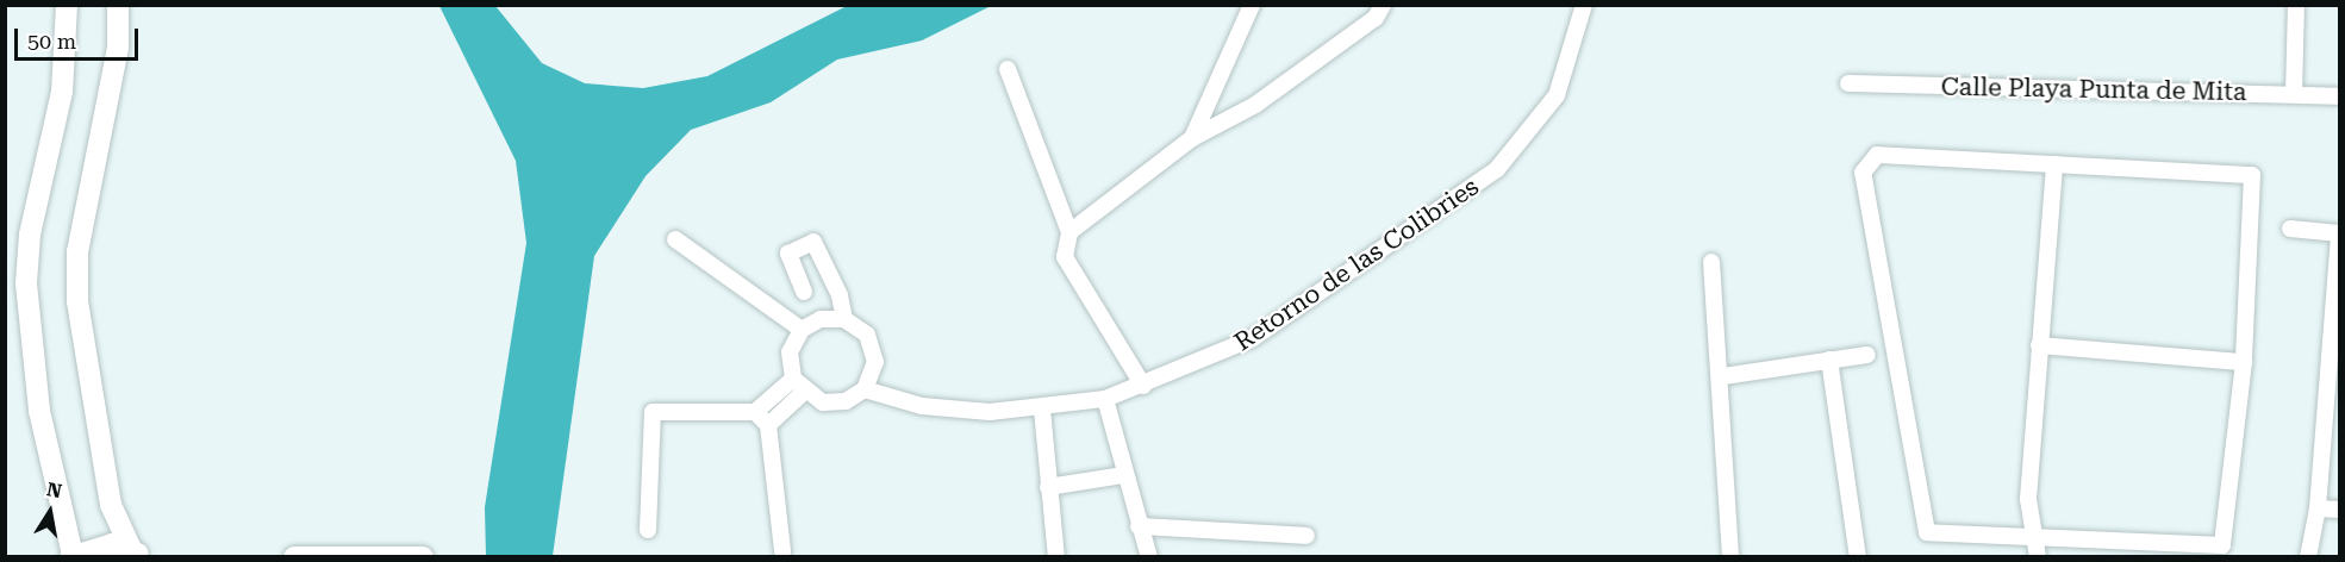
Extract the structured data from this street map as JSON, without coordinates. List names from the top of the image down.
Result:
{
  "streets": {
    "street": ["Calle Playa Punta de Mita", "Retorno de las Colibries"]
  },
  "scale_bar": "50 m",
  "north": "top"
}
